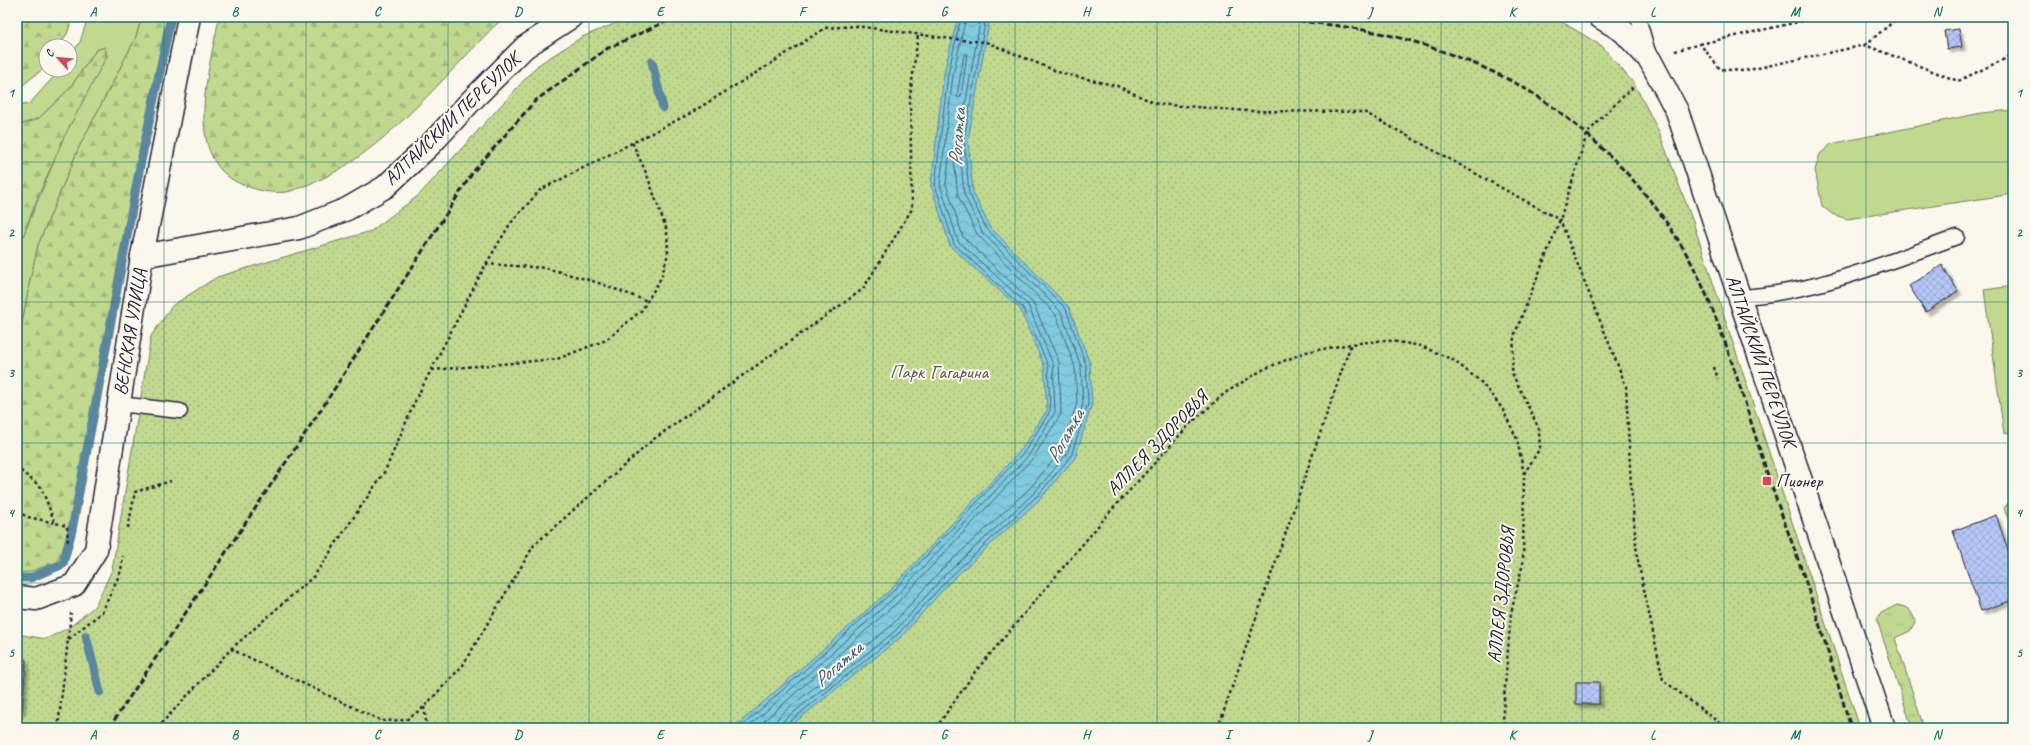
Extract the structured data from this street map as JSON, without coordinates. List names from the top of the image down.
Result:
{
  "streets": {
    "street": ["АЛТАЙСКИЙ ПЕРЕУЛОК", "ВЕНСКАЯ УЛИЦА"],
    "path": ["АЛЛЕЯ ЗДОРОВЬЯ"]
  },
  "crossings": [
    ["АЛТАЙСКИЙ ПЕРЕУЛОК", "ВЕНСКАЯ УЛИЦА"]
  ],
  "water": ["Рогатка"],
  "parks": ["Парк Гагарина"],
  "places": {
    "transit": ["Пионер"]
  },
  "north": "top left",
  "grid": {
    "columns": [
      "A",
      "B",
      "C",
      "D",
      "E",
      "F",
      "G",
      "H",
      "I",
      "J",
      "K",
      "L",
      "M",
      "N"
    ],
    "rows": [
      "1",
      "2",
      "3",
      "4",
      "5"
    ]
  }
}
